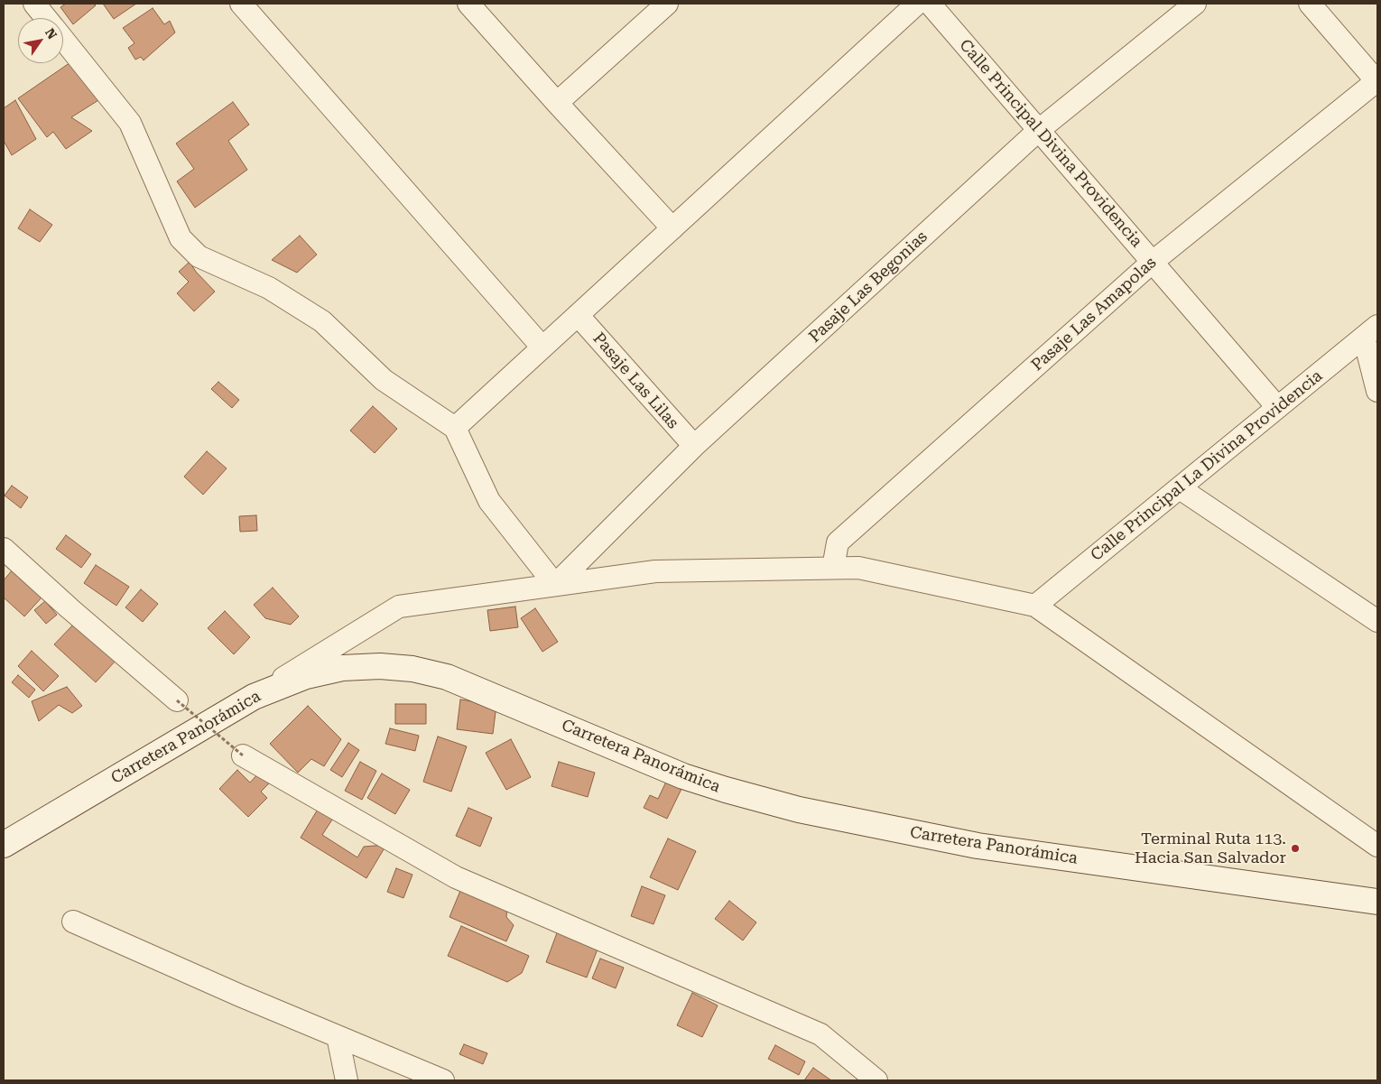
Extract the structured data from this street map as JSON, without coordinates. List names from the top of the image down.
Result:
{
  "streets": {
    "street": [
      "Calle Principal Divina Providencia",
      "Pasaje Las Begonias",
      "Pasaje Las Amapolas",
      "Pasaje Las Lilas",
      "Calle Principal La Divina Providencia",
      "Carretera Panorámica"
    ]
  },
  "crossings": [
    ["Calle Principal Divina Providencia", "Pasaje Las Begonias"],
    ["Calle Principal Divina Providencia", "Pasaje Las Amapolas"],
    ["Calle Principal Divina Providencia", "Calle Principal La Divina Providencia"],
    ["Pasaje Las Begonias", "Pasaje Las Lilas"]
  ],
  "places": ["Terminal Ruta 113. Hacia San Salvador"],
  "north": "top right"
}
